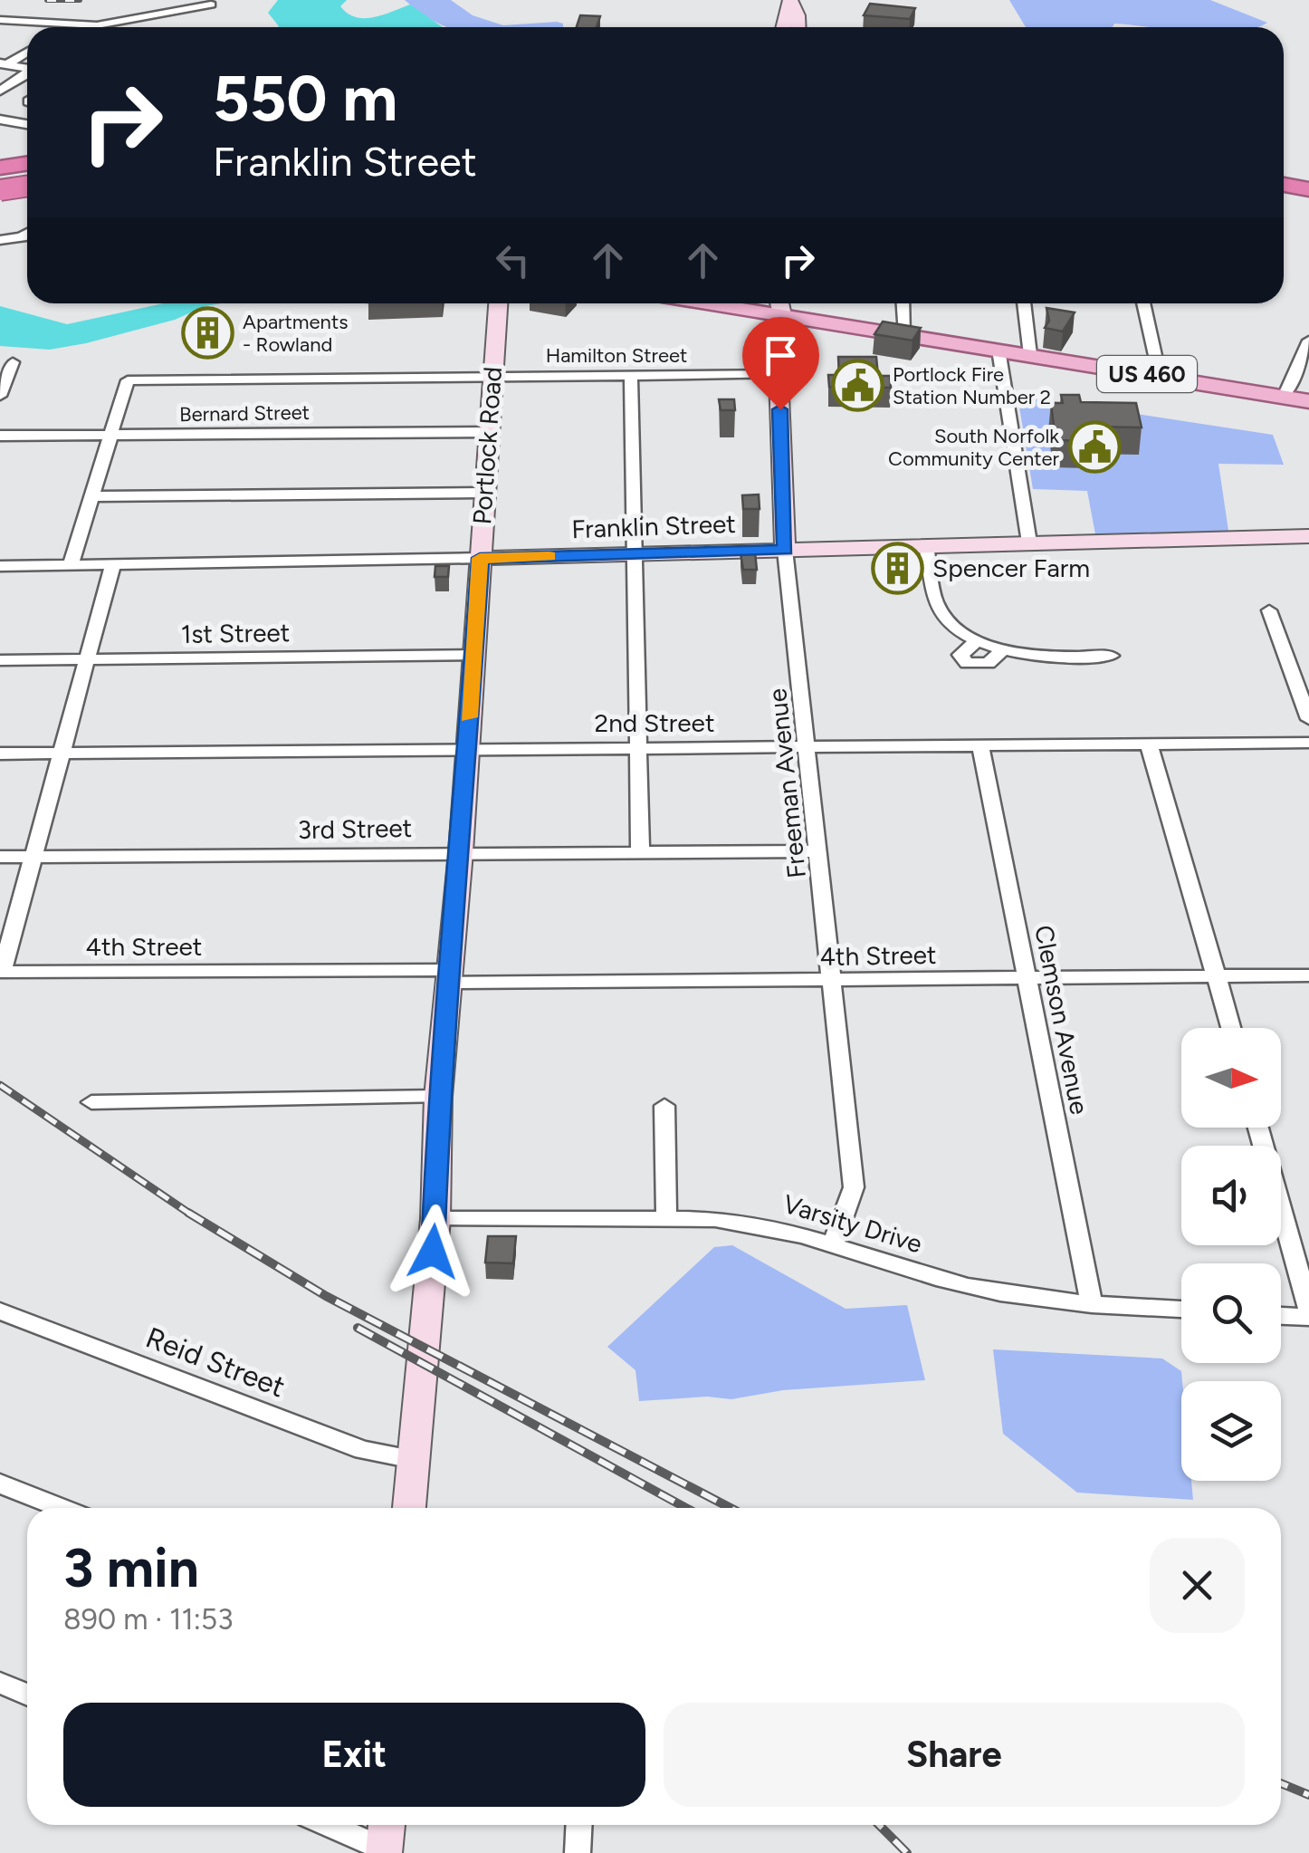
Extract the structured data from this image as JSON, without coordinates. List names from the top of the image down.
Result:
{
  "streets": {
    "main road": [
      "US 460",
      "Portlock Road",
      "Franklin Street",
      "Freeman Avenue"
    ],
    "street": [
      "Hamilton Street",
      "Bernard Street",
      "1st Street",
      "2nd Street",
      "3rd Street",
      "4th Street",
      "Clemson Avenue",
      "Varsity Drive",
      "Reid Street"
    ]
  },
  "crossings": [
    ["Hamilton Street", "Bernard Street"],
    ["Hamilton Street", "Portlock Road"],
    ["Hamilton Street", "Freeman Avenue"],
    ["US 460", "Freeman Avenue"],
    ["Bernard Street", "Portlock Road"],
    ["Portlock Road", "Franklin Street"],
    ["Portlock Road", "1st Street"],
    ["Portlock Road", "2nd Street"],
    ["Portlock Road", "3rd Street"],
    ["Portlock Road", "4th Street"],
    ["Portlock Road", "Varsity Drive"],
    ["Portlock Road", "Reid Street"],
    ["Franklin Street", "Freeman Avenue"],
    ["2nd Street", "Freeman Avenue"],
    ["2nd Street", "Clemson Avenue"],
    ["Freeman Avenue", "3rd Street"],
    ["Freeman Avenue", "4th Street"],
    ["Freeman Avenue", "Varsity Drive"],
    ["3rd Street", "4th Street"],
    ["4th Street", "Clemson Avenue"],
    ["Clemson Avenue", "Varsity Drive"]
  ],
  "places": {
    "building": ["Apartments - Rowland", "Spencer Farm"],
    "public building": ["Portlock Fire Station Number 2", "South Norfolk Community Center"]
  },
  "north": "right",
  "page": {
    "turn": ["550 m", "Franklin Street"],
    "heading": ["3 min", "890 m · 11:53"],
    "buttons": ["Exit", "Share"]
  }
}
